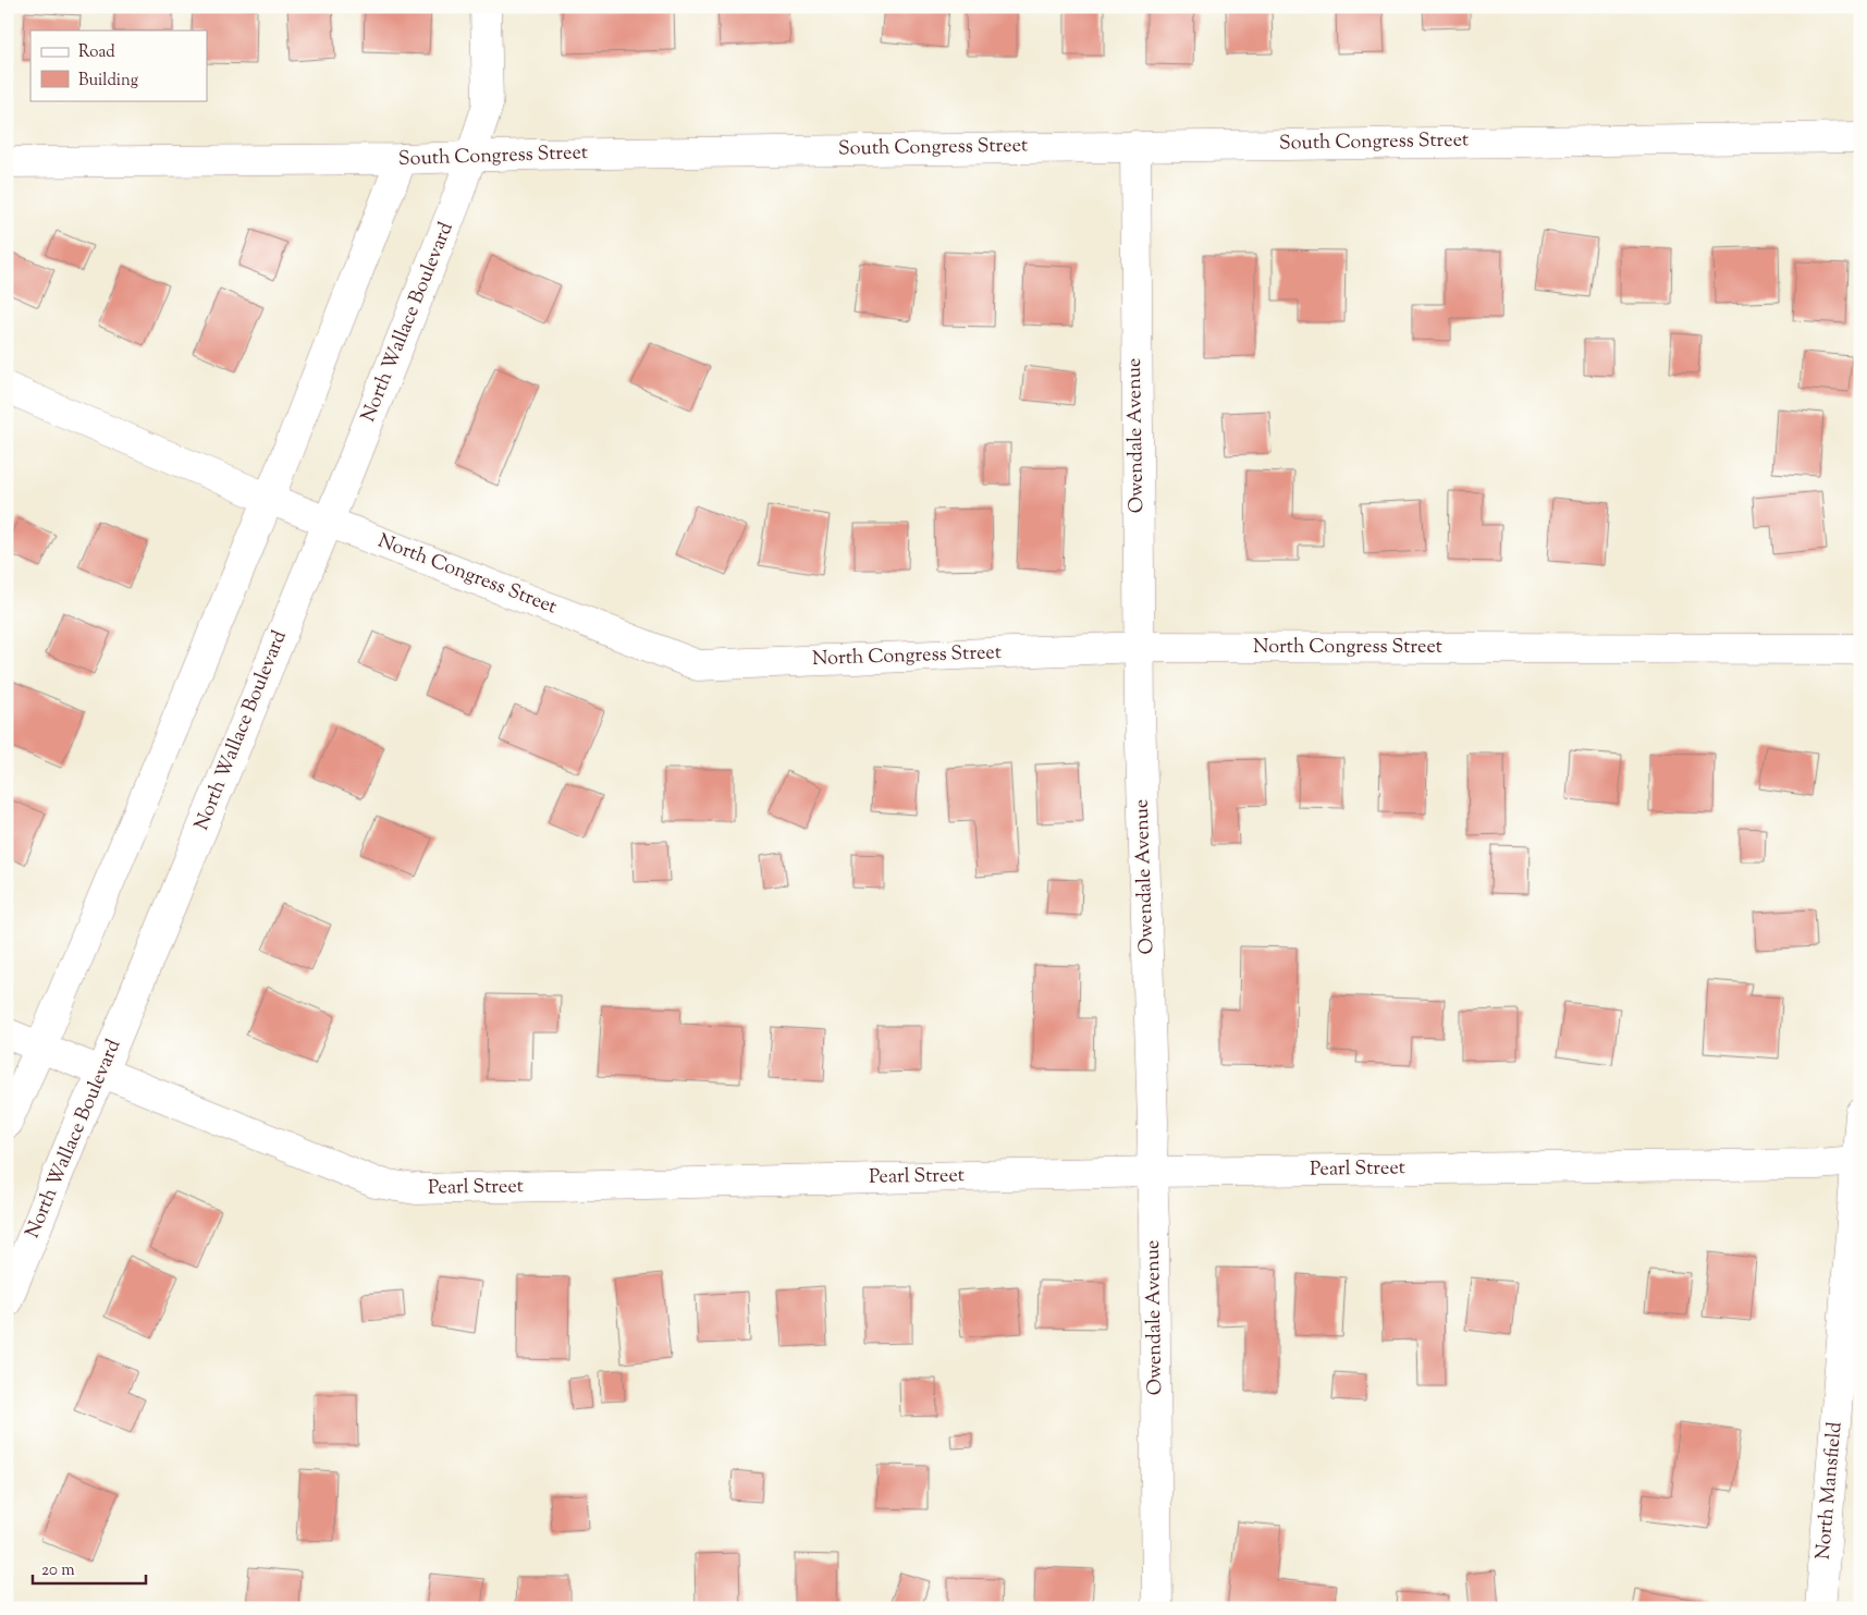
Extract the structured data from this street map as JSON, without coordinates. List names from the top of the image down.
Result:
{
  "streets": {
    "street": [
      "South Congress Street",
      "North Wallace Boulevard",
      "Owendale Avenue",
      "North Congress Street",
      "Pearl Street",
      "North Mansfield"
    ]
  },
  "crossings": [
    ["South Congress Street", "North Wallace Boulevard"],
    ["South Congress Street", "Owendale Avenue"],
    ["North Wallace Boulevard", "North Congress Street"],
    ["North Wallace Boulevard", "Pearl Street"],
    ["Owendale Avenue", "North Congress Street"],
    ["Owendale Avenue", "Pearl Street"],
    ["Pearl Street", "North Mansfield"]
  ],
  "legend": ["Road", "Building"],
  "scale_bar": "20 m"
}
